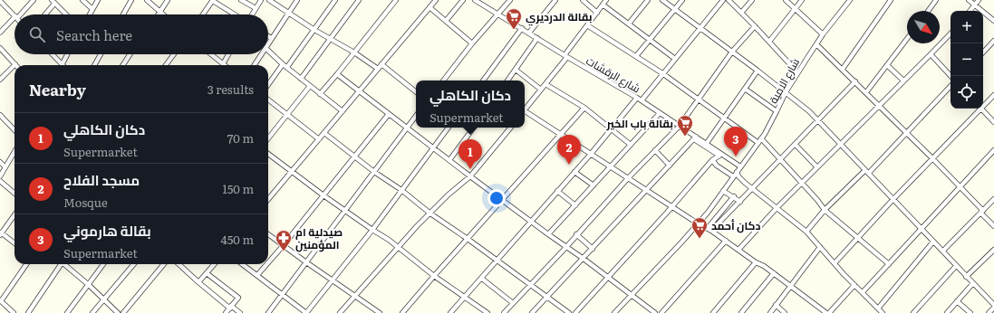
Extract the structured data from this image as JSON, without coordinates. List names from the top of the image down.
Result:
{
  "streets": {
    "street": ["شارع الرقشات", "شارع الامية"]
  },
  "crossings": [
    ["شارع الرقشات", "شارع الامية"]
  ],
  "places": {
    "supermarket": ["بقالة الدرديري", "بقالة باب الخير", "دكان أحمد"],
    "pharmacy": ["صيدلية ام المؤمنين"]
  },
  "north": "bottom right",
  "page": {
    "map_buttons": ["+", "−"],
    "search": "Search here",
    "heading": ["Nearby", "3 results"],
    "popup": ["دكان الكاهلي", "Supermarket"],
    "list": [
      {
        "mark": "1",
        "name": "دكان الكاهلي",
        "note": "Supermarket",
        "value": "70 m"
      },
      {
        "mark": "2",
        "name": "مسجد الفلاح",
        "note": "Mosque",
        "value": "150 m"
      },
      {
        "mark": "3",
        "name": "بقالة هارموني",
        "note": "Supermarket",
        "value": "450 m"
      }
    ],
    "pins": ["3", "2", "1"]
  }
}
